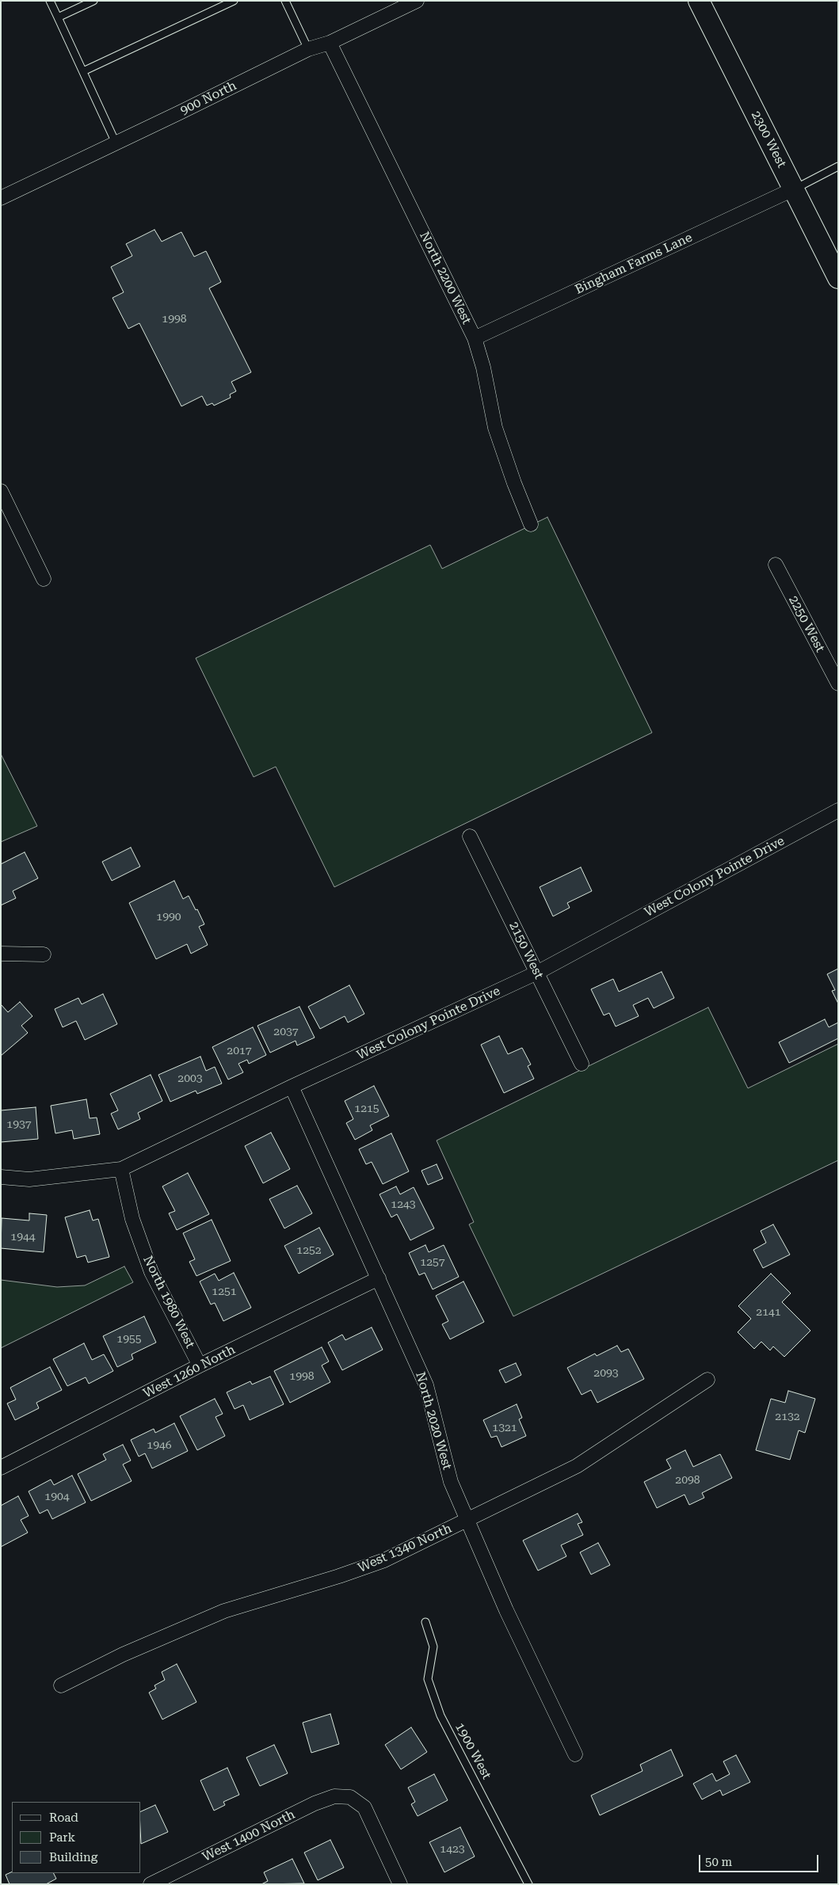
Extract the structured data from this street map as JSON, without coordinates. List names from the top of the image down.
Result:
{
  "streets": {
    "main road": ["2300 West"],
    "street": [
      "900 North",
      "Bingham Farms Lane",
      "North 2200 West",
      "2250 West",
      "West Colony Pointe Drive",
      "2150 West",
      "North 1980 West",
      "West 1260 North",
      "North 2020 West",
      "West 1340 North",
      "West 1400 North"
    ],
    "lane": ["1900 West"]
  },
  "crossings": [
    ["900 North", "North 2200 West"],
    ["2300 West", "Bingham Farms Lane"],
    ["Bingham Farms Lane", "North 2200 West"],
    ["West Colony Pointe Drive", "2150 West"],
    ["West Colony Pointe Drive", "North 1980 West"],
    ["West Colony Pointe Drive", "North 2020 West"],
    ["North 1980 West", "West 1260 North"],
    ["West 1260 North", "North 2020 West"],
    ["North 2020 West", "West 1340 North"]
  ],
  "house_numbers": [
    "1998",
    "1990",
    "2037",
    "2017",
    "2003",
    "1215",
    "1937",
    "1243",
    "1944",
    "1252",
    "1257",
    "1251",
    "2141",
    "1955",
    "2093",
    "1998",
    "2132",
    "1321",
    "1946",
    "2098",
    "1904",
    "1423"
  ],
  "legend": ["Road", "Park", "Building"],
  "scale_bar": "50 m"
}
